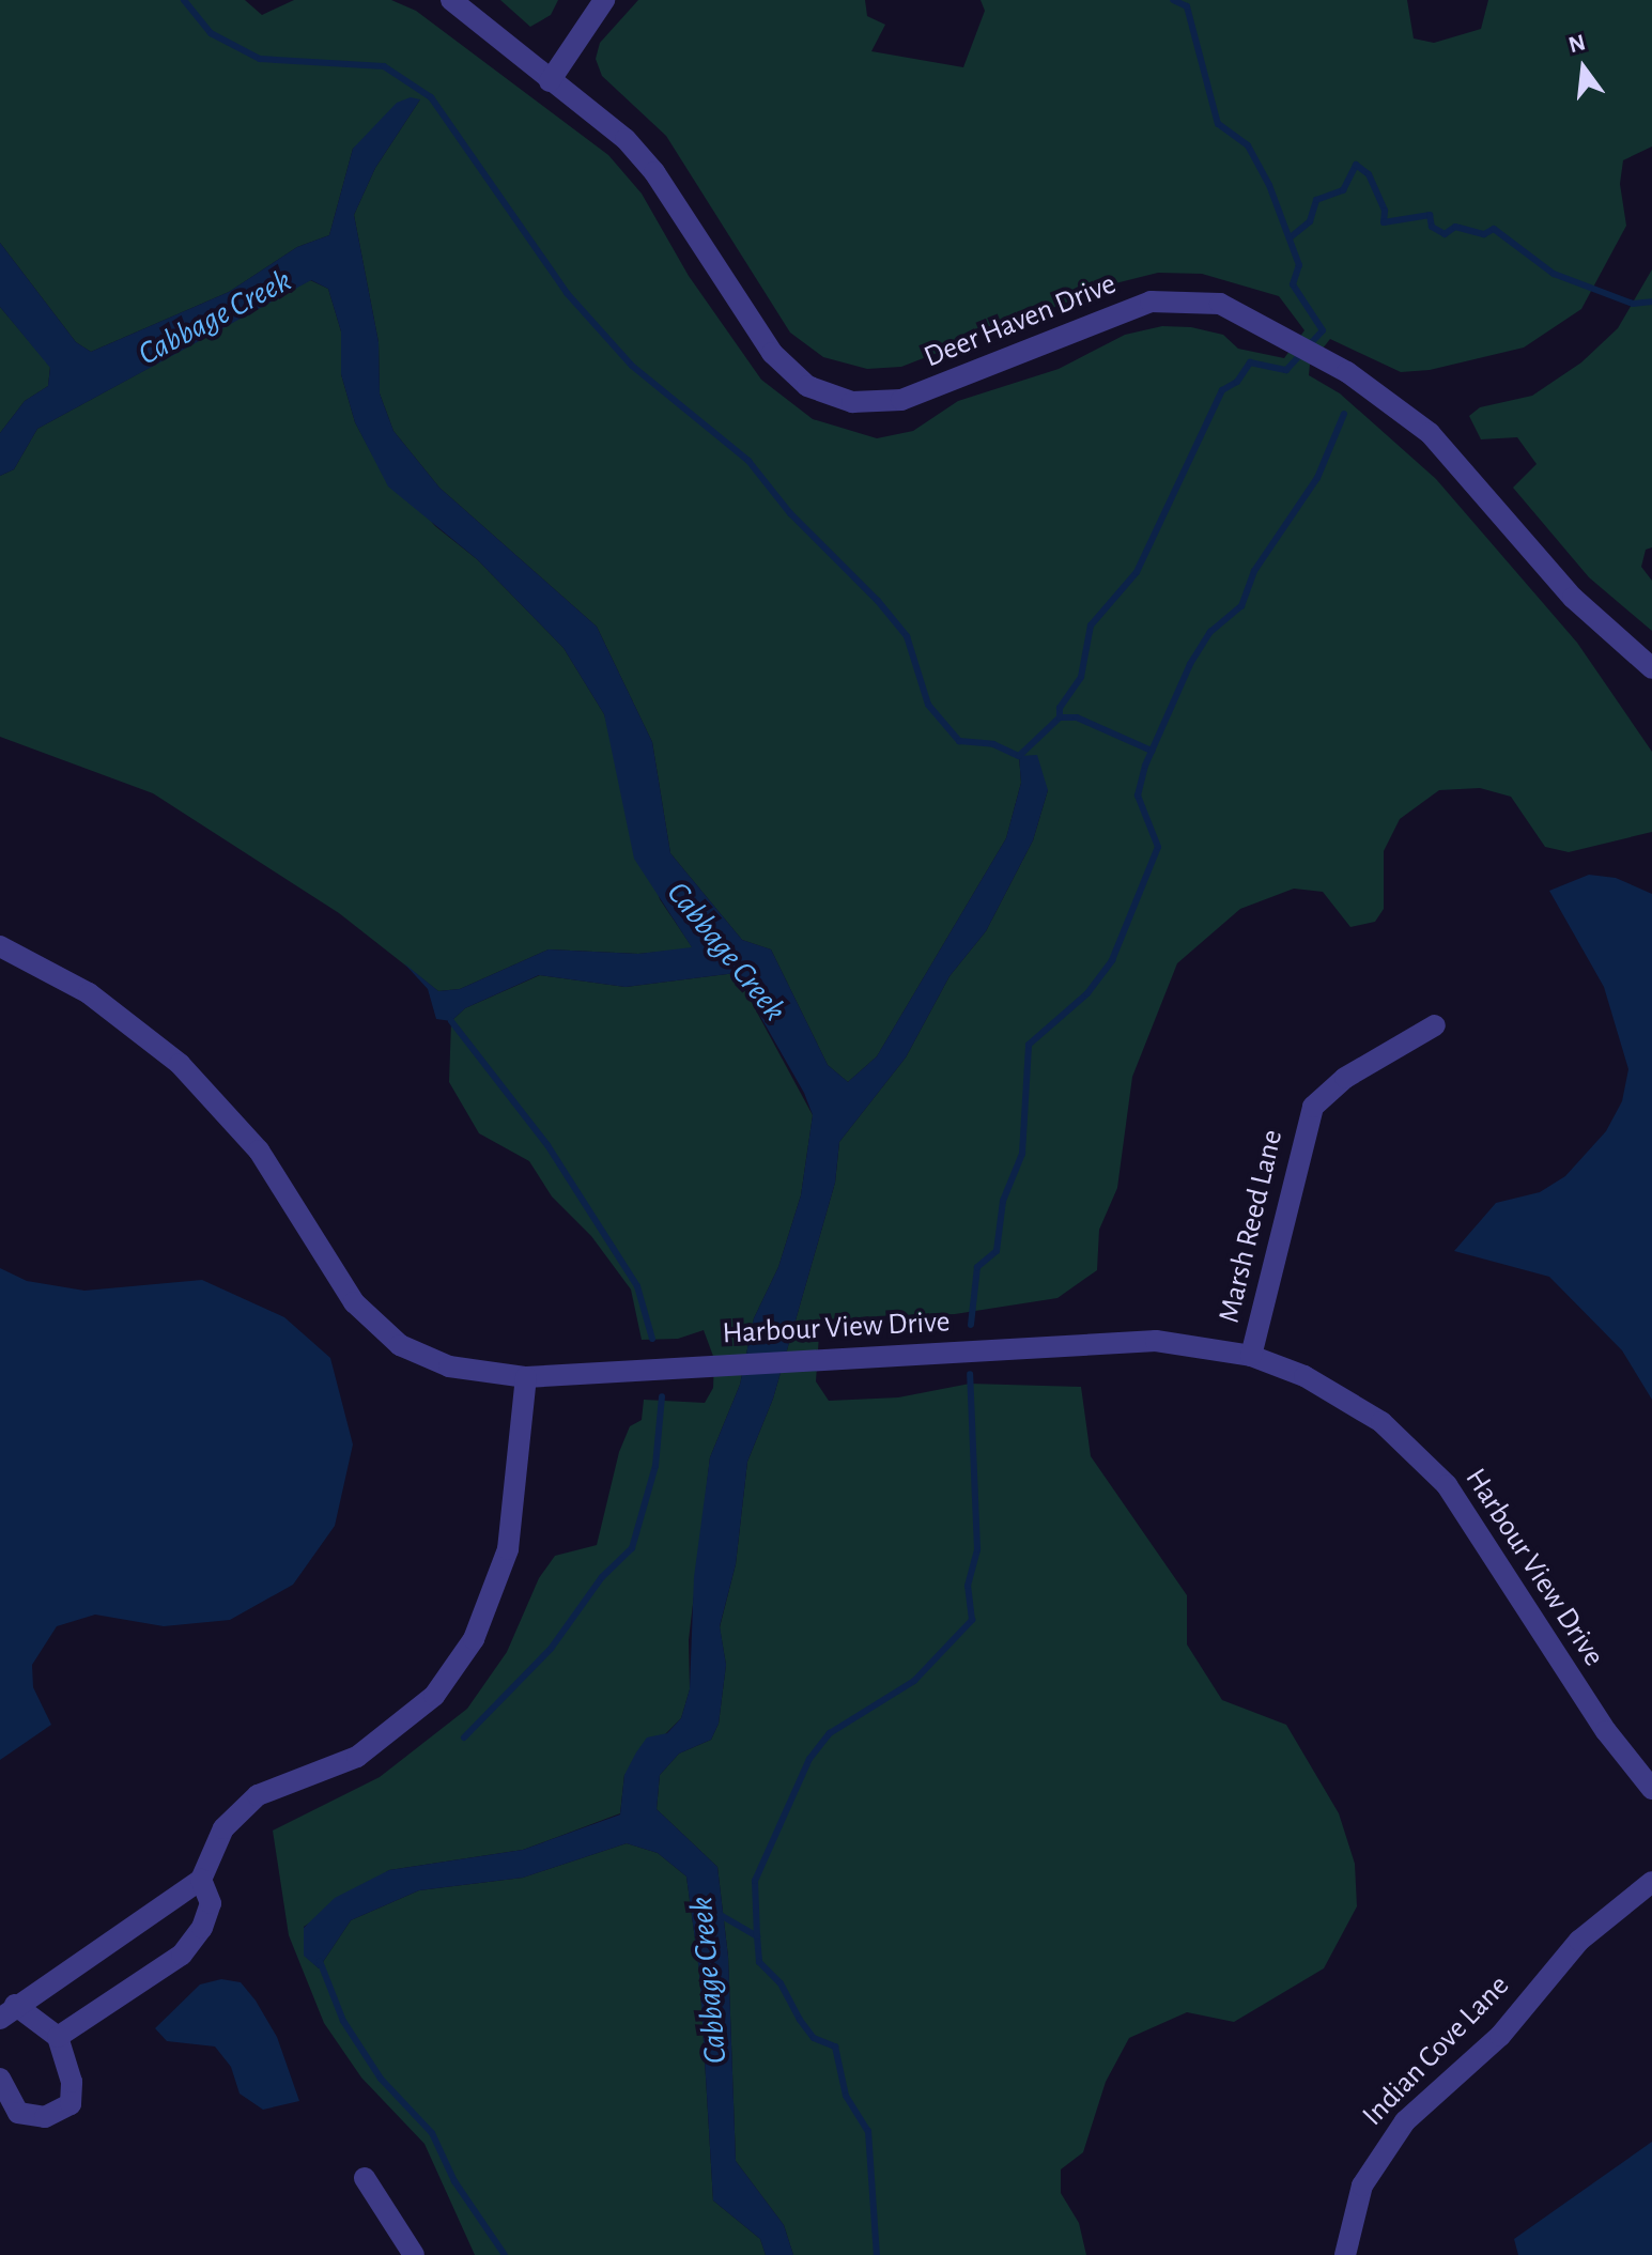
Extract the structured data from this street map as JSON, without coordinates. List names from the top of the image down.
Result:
{
  "streets": {
    "street": [
      "Deer Haven Drive",
      "Marsh Reed Lane",
      "Harbour View Drive",
      "Indian Cove Lane"
    ]
  },
  "crossings": [
    ["Marsh Reed Lane", "Harbour View Drive"]
  ],
  "water": ["Cabbage Creek"],
  "north": "top"
}
